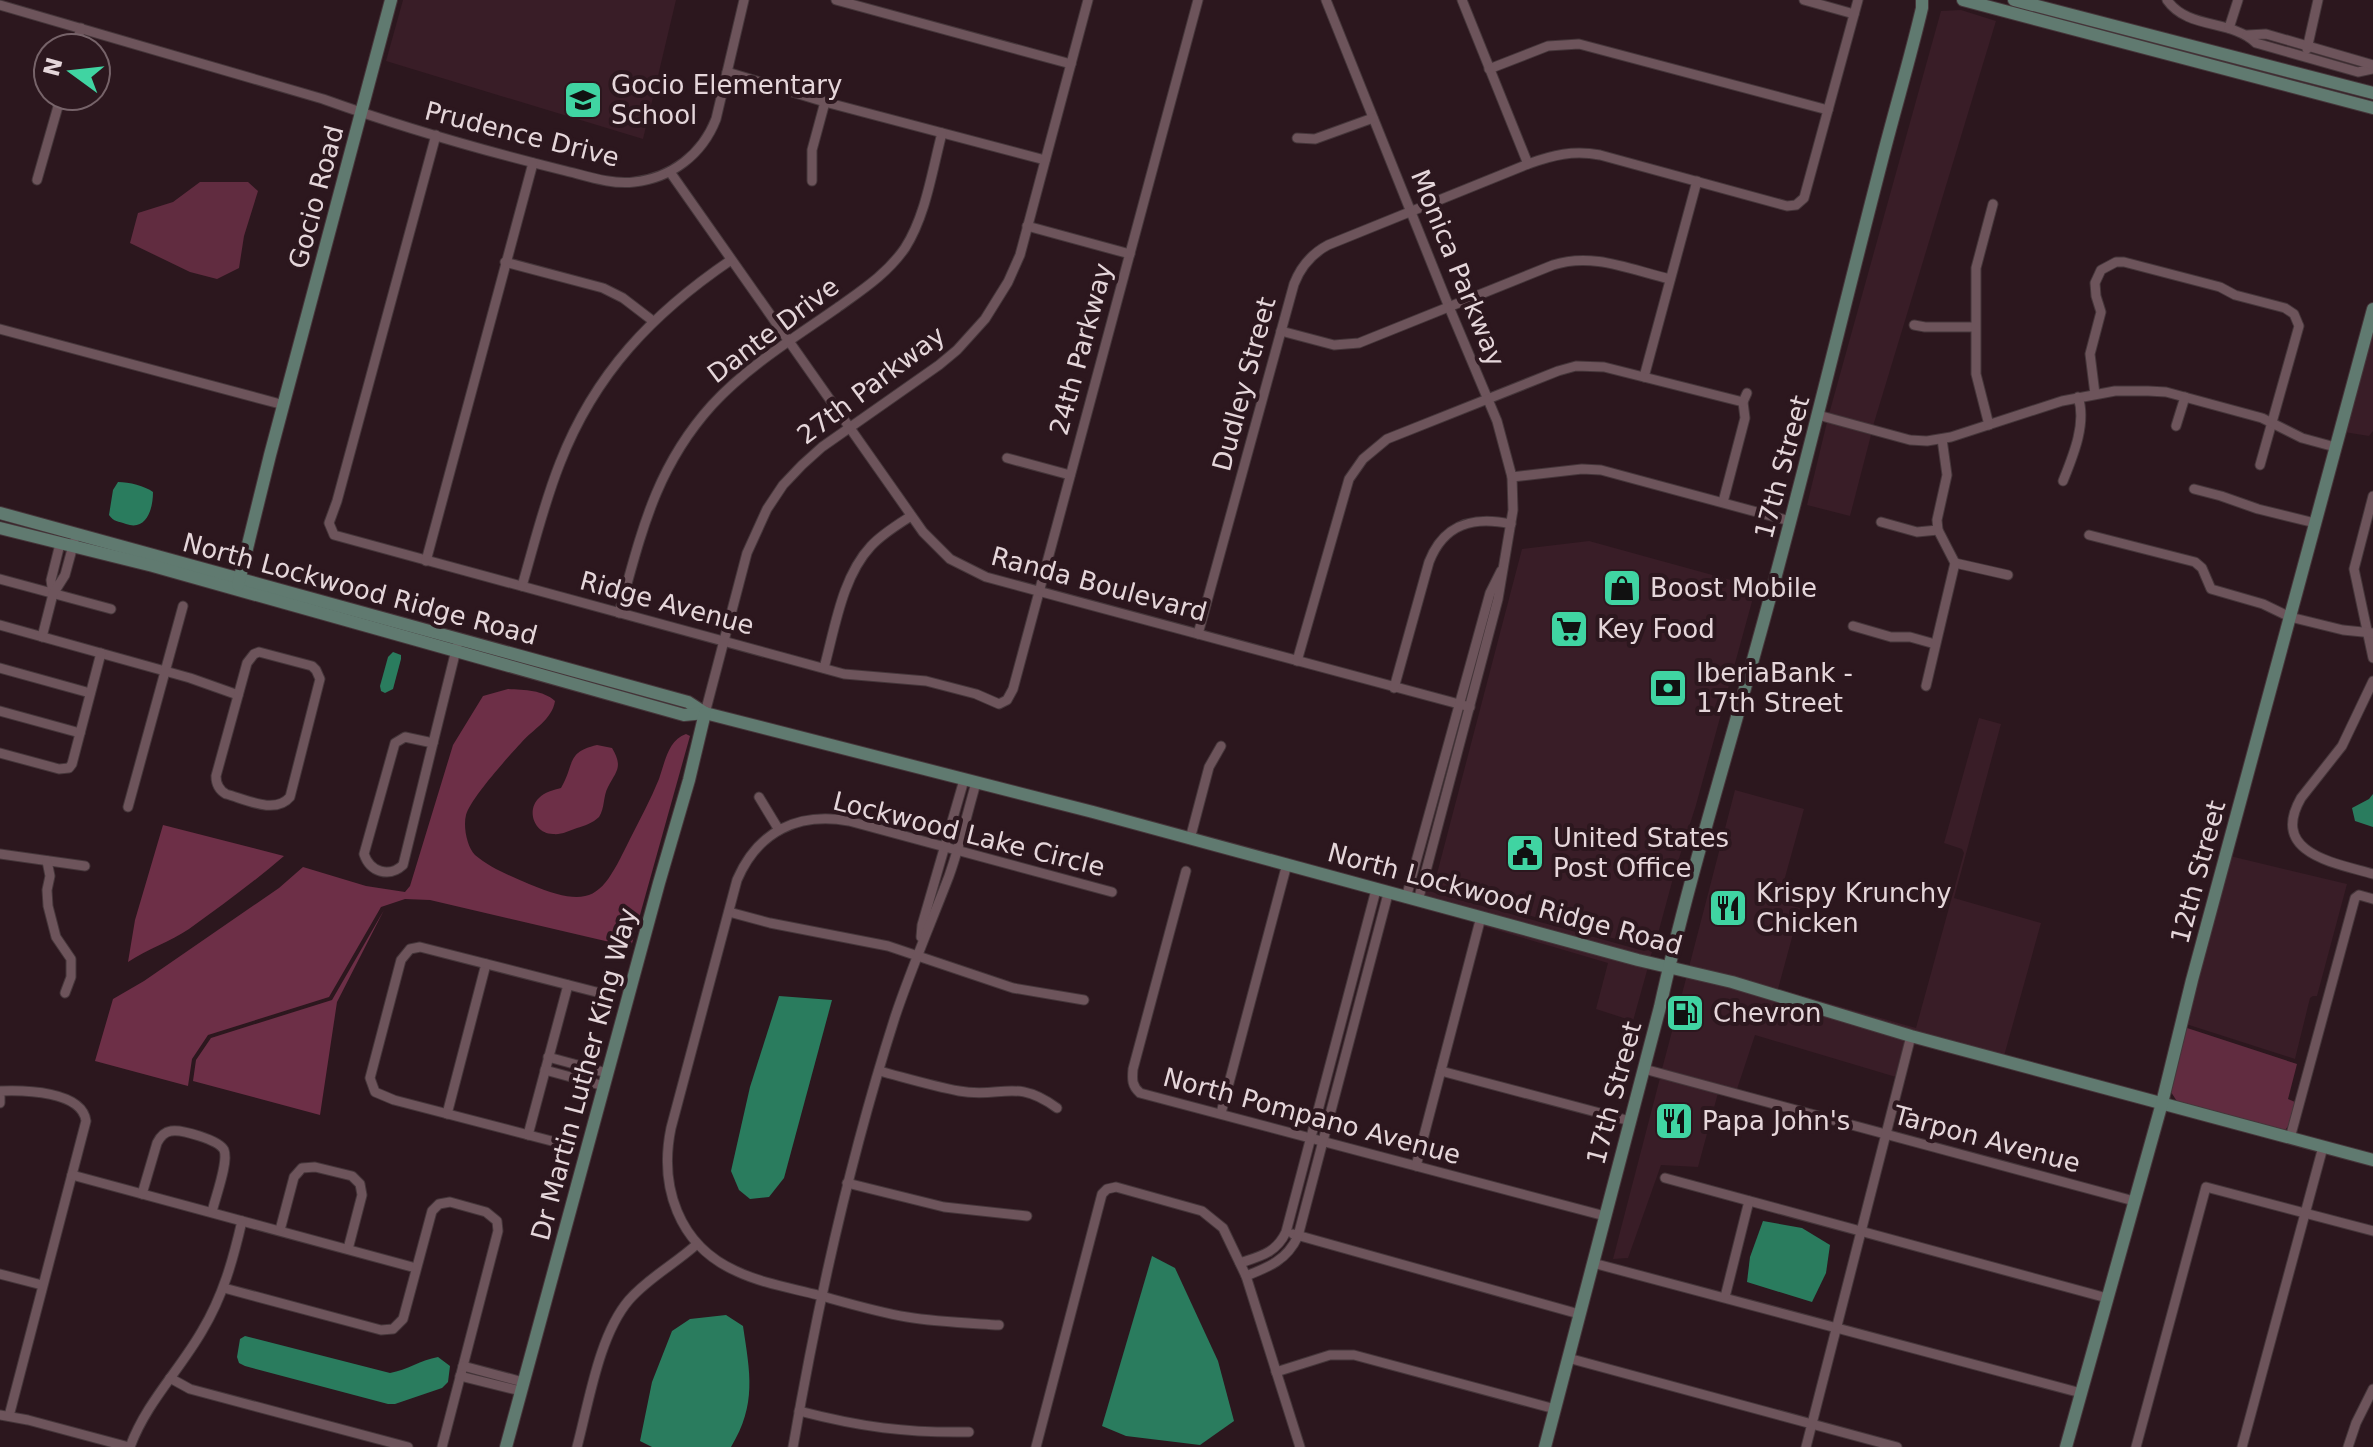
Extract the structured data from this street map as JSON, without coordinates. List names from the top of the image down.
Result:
{
  "streets": {
    "main road": [
      "Gocio Road",
      "17th Street",
      "North Lockwood Ridge Road",
      "12th Street",
      "Dr Martin Luther King Way"
    ],
    "street": [
      "Prudence Drive",
      "Monica Parkway",
      "Dante Drive",
      "24th Parkway",
      "Dudley Street",
      "27th Parkway",
      "Randa Boulevard",
      "Ridge Avenue",
      "Lockwood Lake Circle",
      "North Pompano Avenue",
      "Tarpon Avenue"
    ]
  },
  "crossings": [
    ["Prudence Drive", "Gocio Road"],
    ["Prudence Drive", "Randa Boulevard"],
    ["Prudence Drive", "Ridge Avenue"],
    ["Gocio Road", "North Lockwood Ridge Road"],
    ["Monica Parkway", "Dudley Street"],
    ["Monica Parkway", "Randa Boulevard"],
    ["Monica Parkway", "North Lockwood Ridge Road"],
    ["Dante Drive", "Randa Boulevard"],
    ["Dante Drive", "Ridge Avenue"],
    ["24th Parkway", "Randa Boulevard"],
    ["24th Parkway", "Ridge Avenue"],
    ["Dudley Street", "Randa Boulevard"],
    ["27th Parkway", "Randa Boulevard"],
    ["27th Parkway", "North Lockwood Ridge Road"],
    ["27th Parkway", "Ridge Avenue"],
    ["27th Parkway", "Dr Martin Luther King Way"],
    ["17th Street", "North Lockwood Ridge Road"],
    ["17th Street", "North Pompano Avenue"],
    ["17th Street", "Tarpon Avenue"],
    ["North Lockwood Ridge Road", "12th Street"],
    ["North Lockwood Ridge Road", "Dr Martin Luther King Way"],
    ["12th Street", "Tarpon Avenue"]
  ],
  "places": {
    "school or university": ["Gocio Elementary School"],
    "shop": ["Boost Mobile"],
    "supermarket": ["Key Food"],
    "bank": ["IberiaBank - 17th Street"],
    "public building": ["United States Post Office"],
    "restaurant": ["Krispy Krunchy Chicken", "Papa John's"],
    "fuel station": ["Chevron"]
  },
  "north": "left"
}
